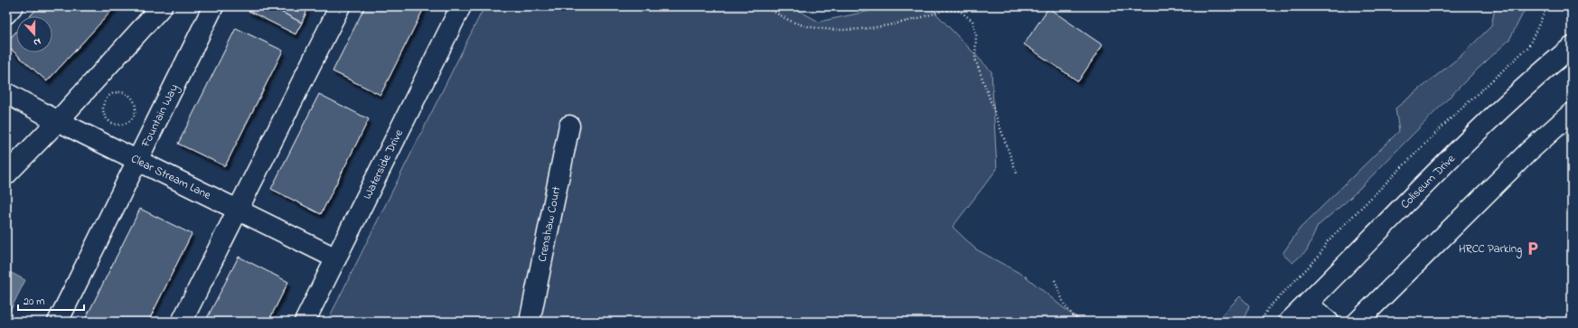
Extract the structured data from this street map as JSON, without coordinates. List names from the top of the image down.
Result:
{
  "streets": {
    "street": [
      "Fountain Way",
      "Waterside Drive",
      "Clear Stream Lane",
      "Coliseum Drive",
      "Crenshaw Court"
    ]
  },
  "crossings": [
    ["Fountain Way", "Clear Stream Lane"],
    ["Waterside Drive", "Clear Stream Lane"]
  ],
  "places": {
    "parking": ["HRCC Parking"]
  },
  "scale_bar": "20 m",
  "north": "bottom"
}
